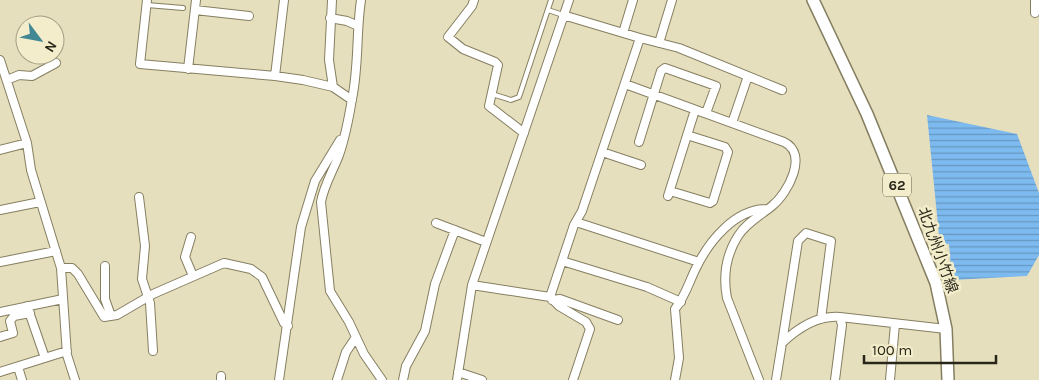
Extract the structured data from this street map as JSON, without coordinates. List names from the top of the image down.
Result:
{
  "streets": {
    "main road": ["62", "北九州小竹線"]
  },
  "scale_bar": "100 m",
  "north": "bottom right"
}
